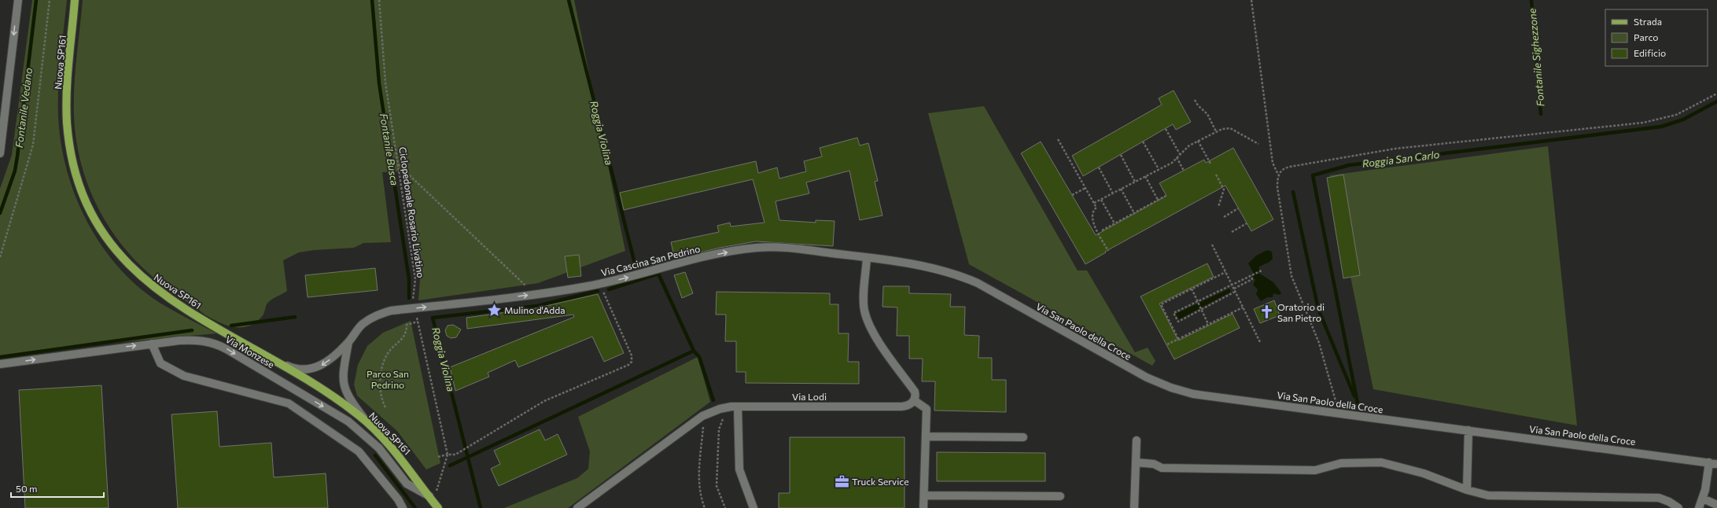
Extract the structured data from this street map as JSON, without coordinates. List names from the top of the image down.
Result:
{
  "streets": {
    "main road": ["Nuova SP161"],
    "street": [
      "Via Cascina San Pedrino",
      "Via San Paolo della Croce",
      "Via Monzese",
      "Via Lodi"
    ],
    "path": ["Ciclopedonale Rosario Livatino"]
  },
  "crossings": [
    ["Nuova SP161", "Via Cascina San Pedrino"],
    ["Nuova SP161", "Via Monzese"],
    ["Ciclopedonale Rosario Livatino", "Via Cascina San Pedrino"],
    ["Via Cascina San Pedrino", "Via San Paolo della Croce"]
  ],
  "water": [
    "Fontanile Sighezzone",
    "Fontanile Vedano",
    "Roggia Violina",
    "Fontanile Busca",
    "Roggia San Carlo"
  ],
  "parks": ["Parco San Pedrino"],
  "places": {
    "place": ["Mulino d'Adda"],
    "church": ["Oratorio di San Pietro"],
    "office": ["Truck Service"]
  },
  "legend": ["Strada", "Parco", "Edificio"],
  "scale_bar": "50 m"
}
